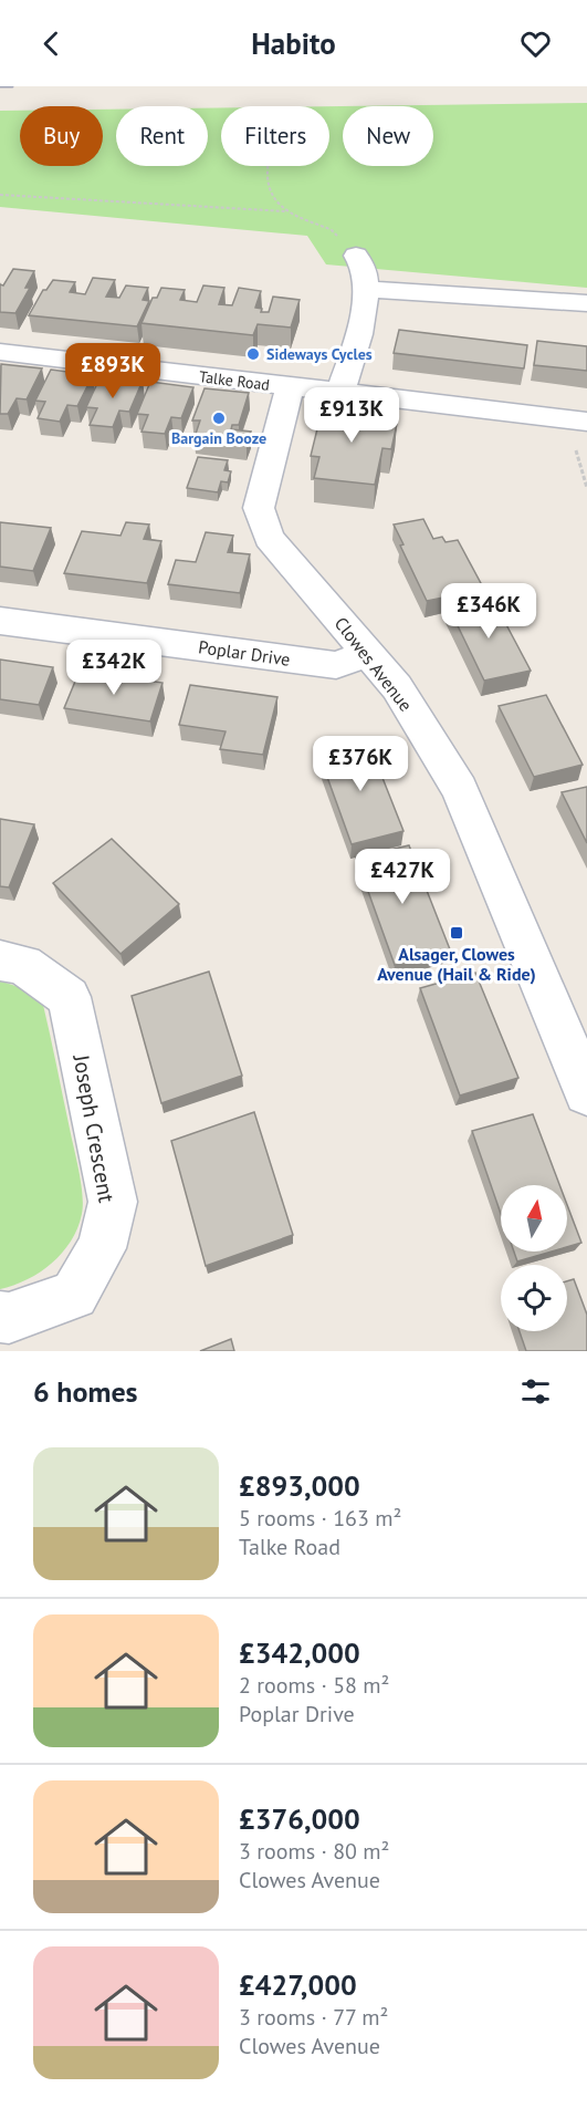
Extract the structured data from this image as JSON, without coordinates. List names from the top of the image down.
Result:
{
  "streets": {
    "street": [
      "Talke Road",
      "Poplar Drive",
      "Clowes Avenue",
      "Joseph Crescent"
    ]
  },
  "crossings": [
    ["Talke Road", "Clowes Avenue"],
    ["Poplar Drive", "Clowes Avenue"]
  ],
  "places": {
    "other": ["Sideways Cycles", "Bargain Booze"],
    "transit": ["Alsager, Clowes Avenue (Hail & Ride)"]
  },
  "north": "top",
  "page": {
    "header": "Habito",
    "chip": [
      "Buy",
      "Rent",
      "Filters",
      "New"
    ],
    "price": [
      "£893K",
      "£913K",
      "£346K",
      "£342K",
      "£376K",
      "£427K"
    ],
    "heading": "6 homes",
    "list": [
      {
        "name": "£893,000",
        "note": "5 rooms · 163 m² · Talke Road"
      },
      {
        "name": "£342,000",
        "note": "2 rooms · 58 m² · Poplar Drive"
      },
      {
        "name": "£376,000",
        "note": "3 rooms · 80 m² · Clowes Avenue"
      },
      {
        "name": "£427,000",
        "note": "3 rooms · 77 m² · Clowes Avenue"
      }
    ]
  }
}
